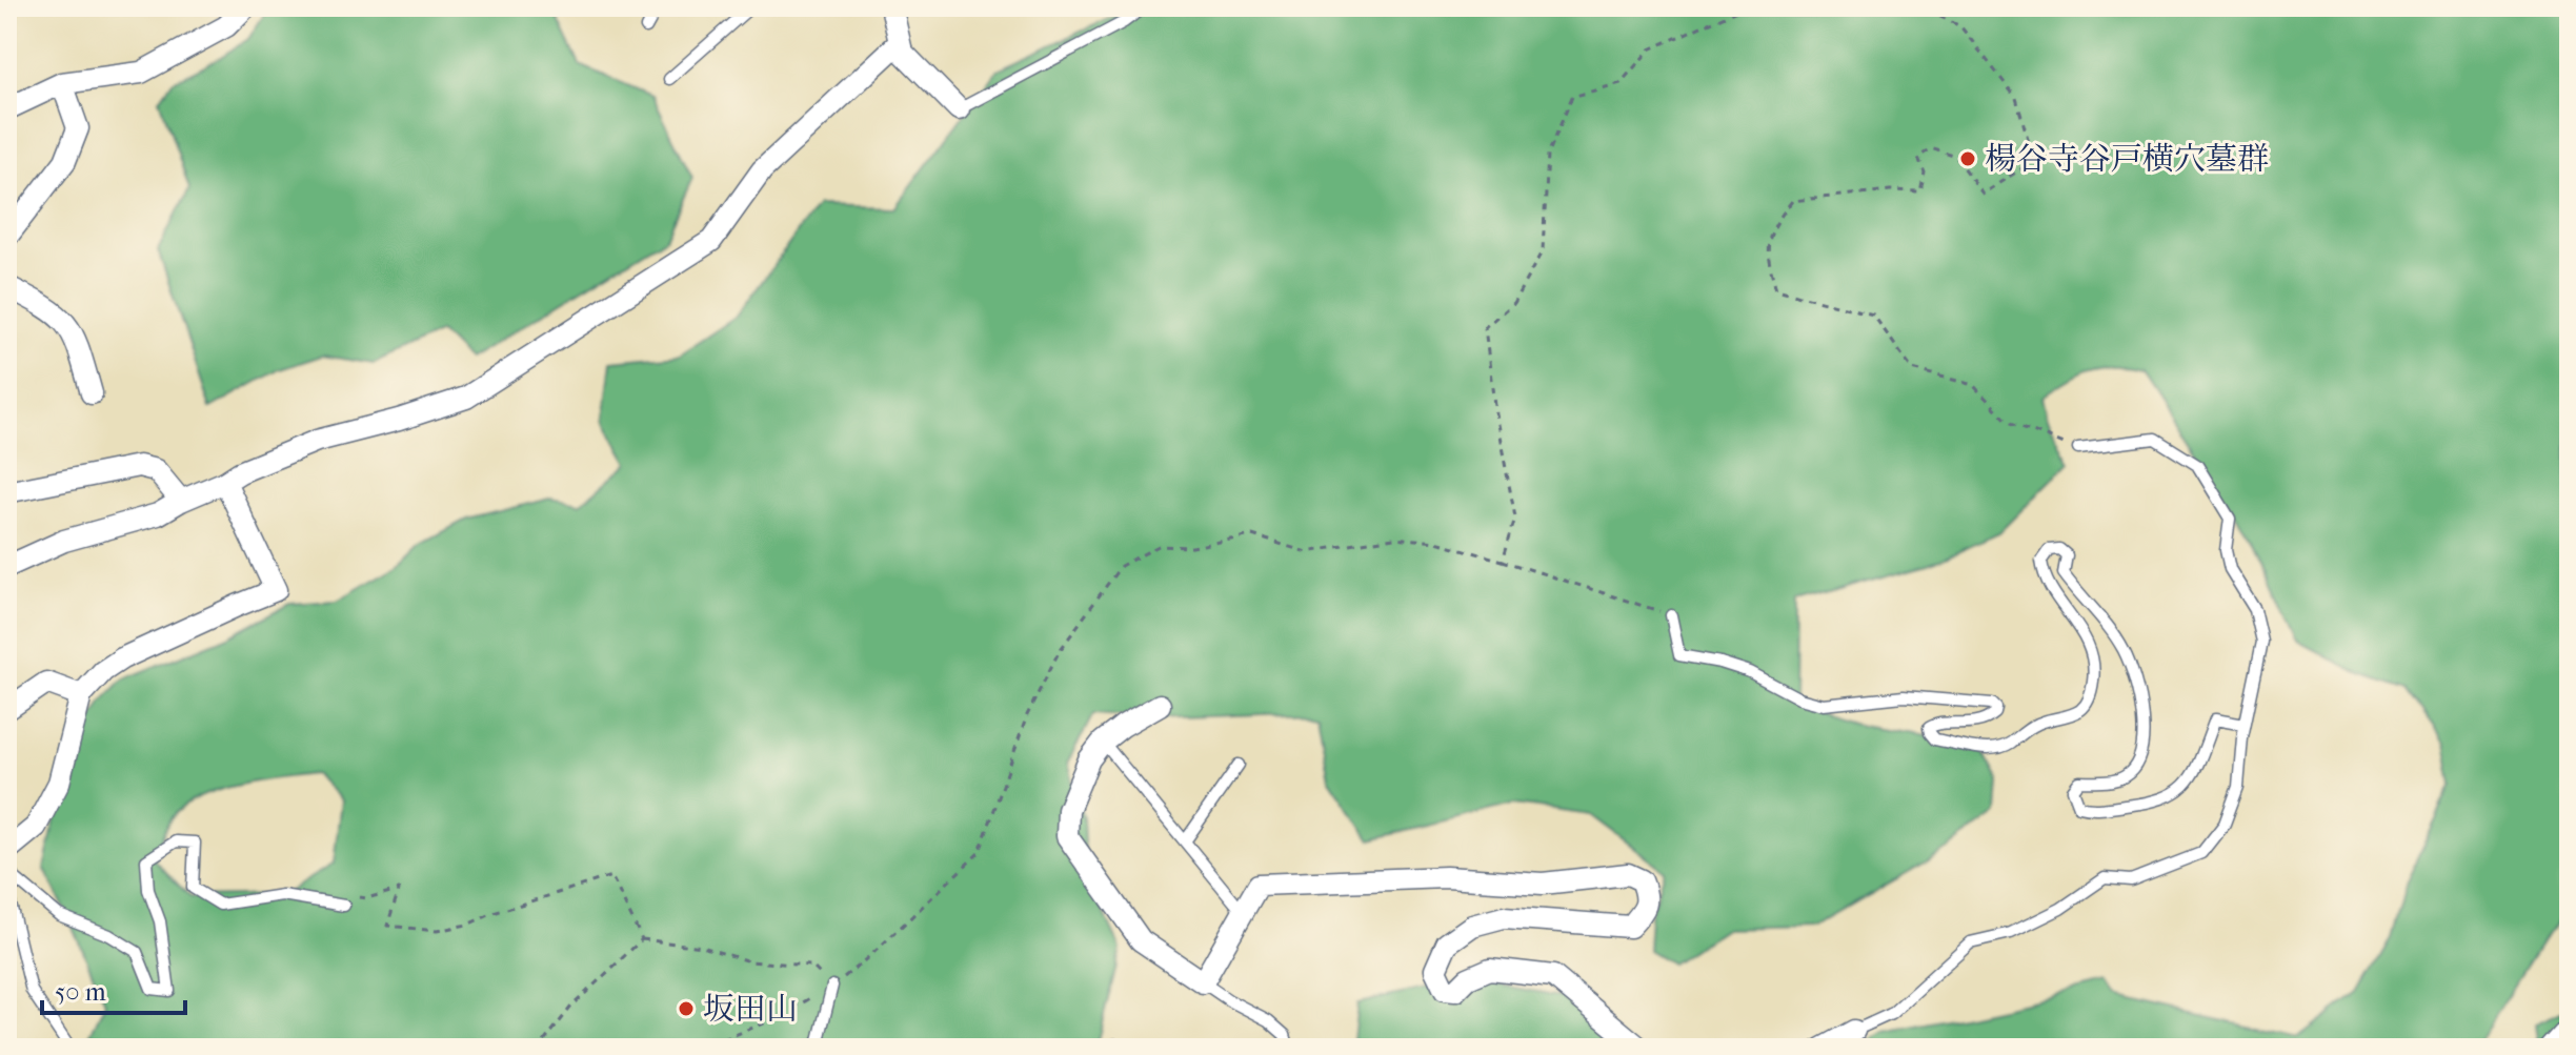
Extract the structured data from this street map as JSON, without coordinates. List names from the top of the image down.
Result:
{
  "places": ["楊谷寺谷戸横穴墓群", "坂田山"],
  "scale_bar": "50 m"
}
